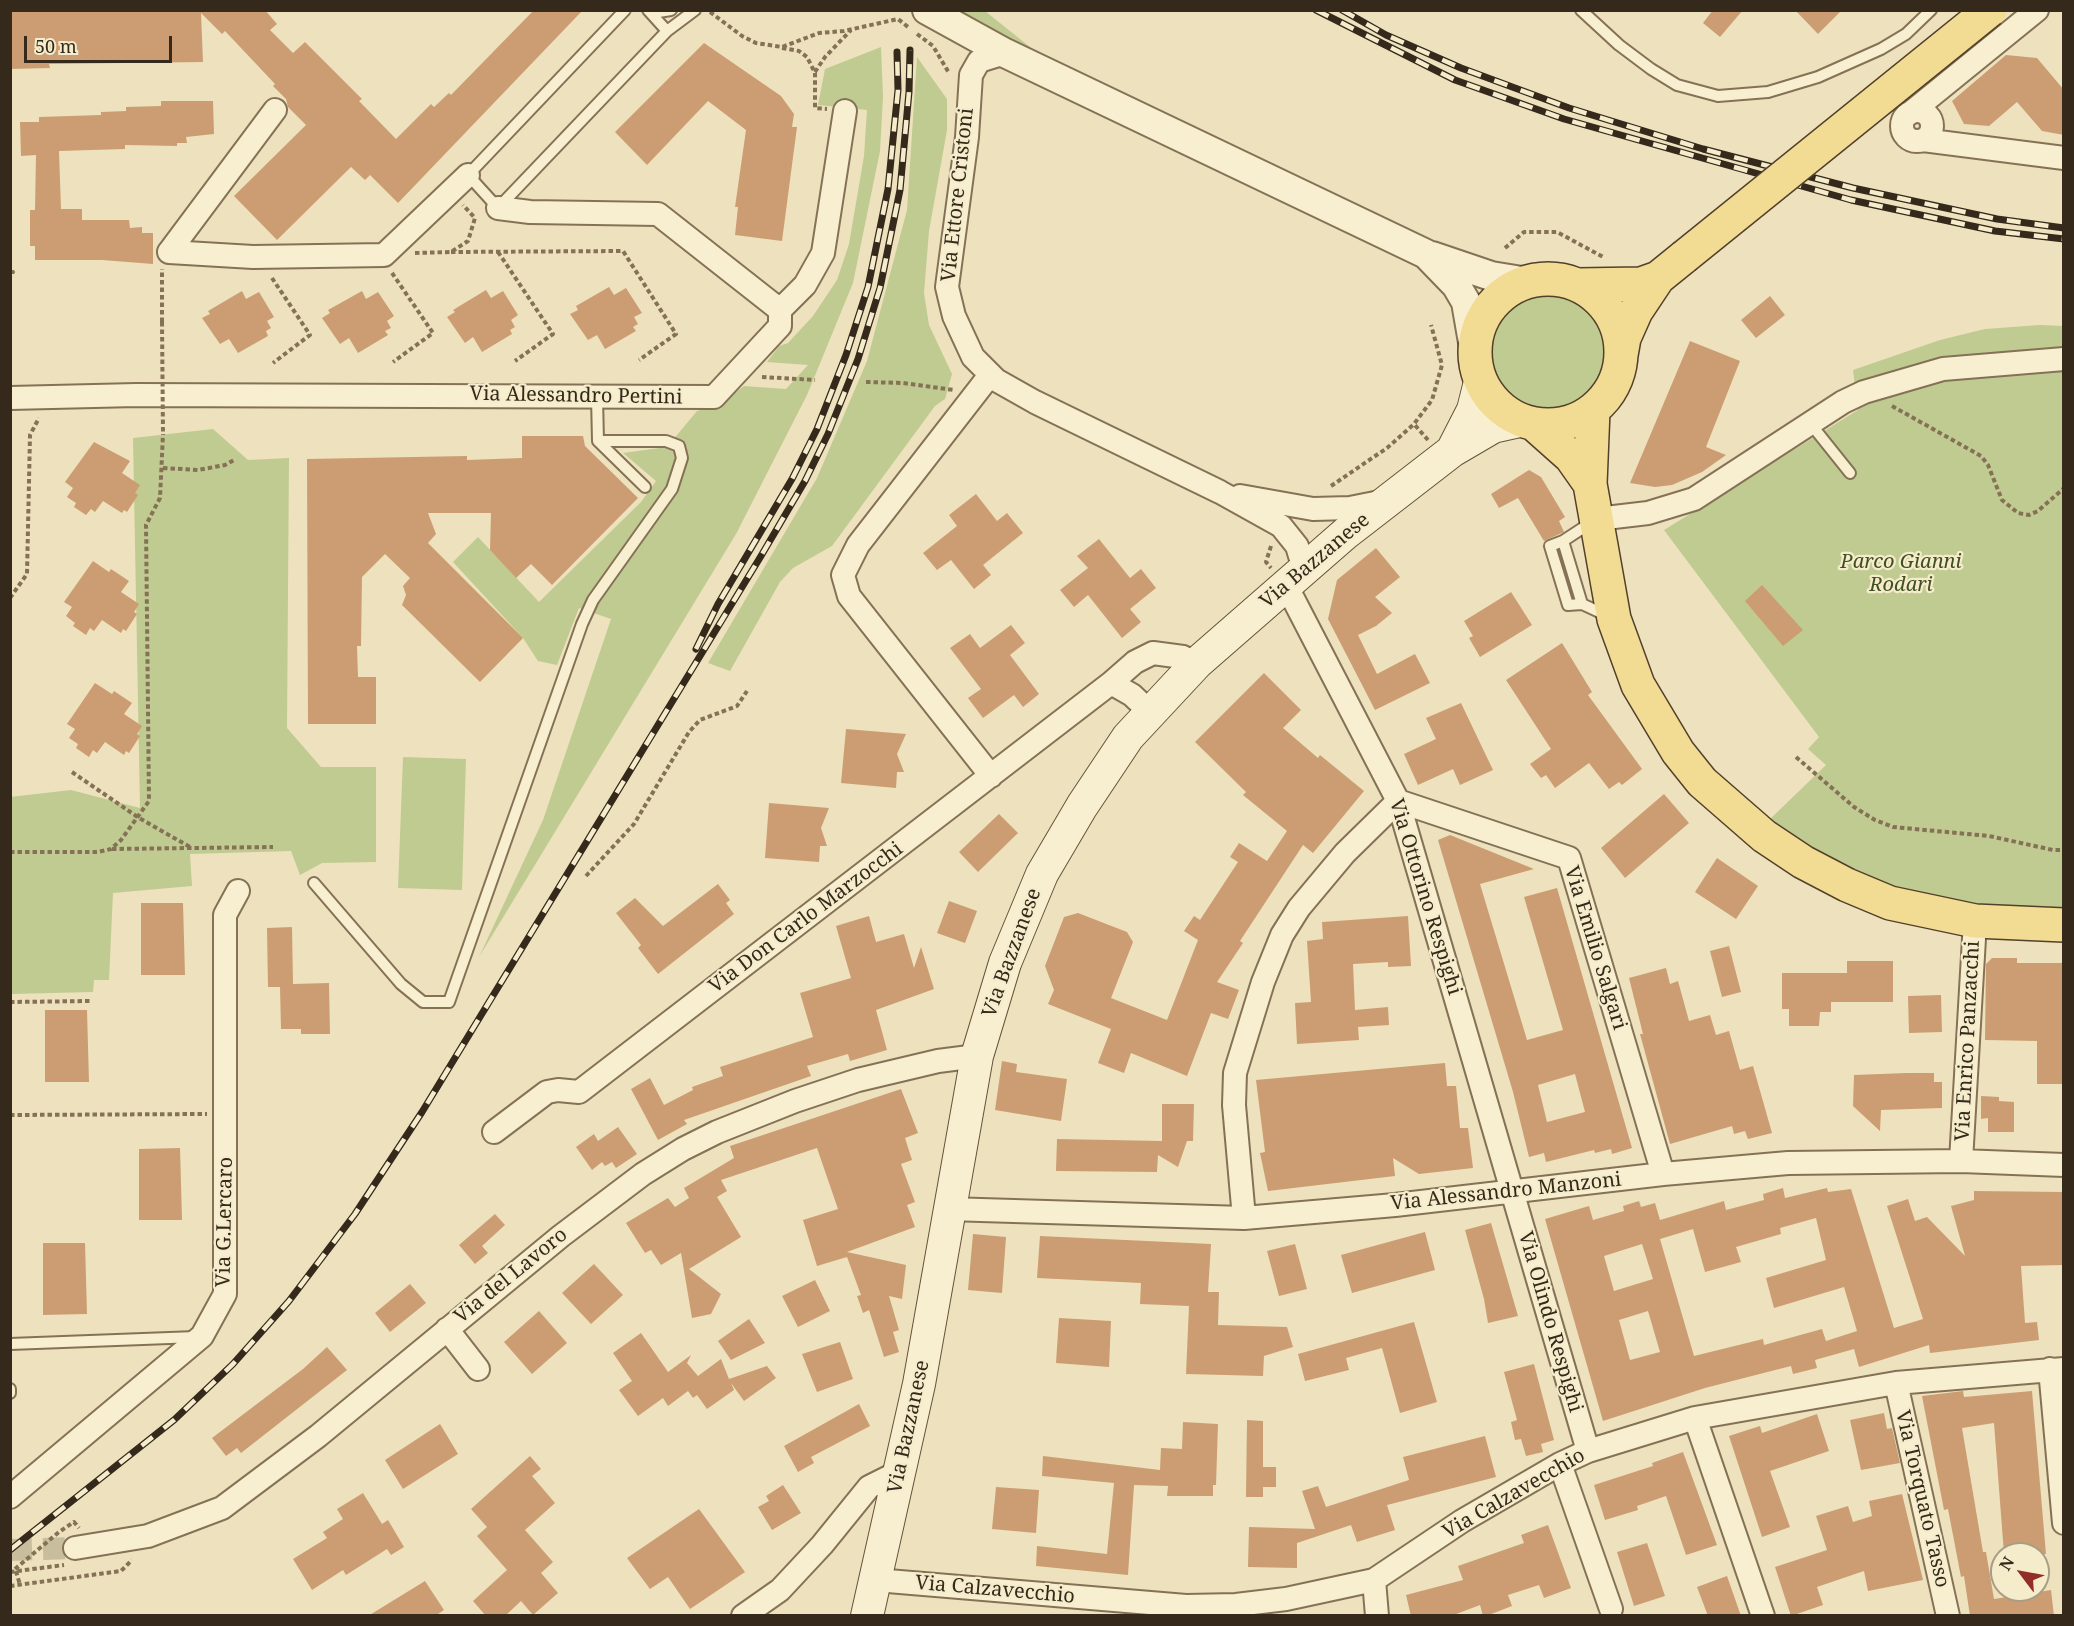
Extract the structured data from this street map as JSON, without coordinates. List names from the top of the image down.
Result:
{
  "streets": {
    "main road": ["Via Bazzanese"],
    "street": [
      "Via Ettore Cristoni",
      "Via Alessandro Pertini",
      "Via Ottorino Respighi",
      "Via Don Carlo Marzocchi",
      "Via Emilio Salgari",
      "Via Enrico Panzacchi",
      "Via Alessandro Manzoni",
      "Via G.Lercaro",
      "Via del Lavoro",
      "Via Olindo Respighi",
      "Via Calzavecchio",
      "Via Torquato Tasso"
    ]
  },
  "crossings": [
    ["Via Ettore Cristoni", "Via Bazzanese"],
    ["Via Ettore Cristoni", "Via Ottorino Respighi"],
    ["Via Bazzanese", "Via Ottorino Respighi"],
    ["Via Bazzanese", "Via Don Carlo Marzocchi"],
    ["Via Bazzanese", "Via Alessandro Manzoni"],
    ["Via Bazzanese", "Via del Lavoro"],
    ["Via Bazzanese", "Via Calzavecchio"],
    ["Via Ottorino Respighi", "Via Emilio Salgari"],
    ["Via Ottorino Respighi", "Via Alessandro Manzoni"],
    ["Via Ottorino Respighi", "Via Olindo Respighi"],
    ["Via Emilio Salgari", "Via Alessandro Manzoni"],
    ["Via Enrico Panzacchi", "Via Alessandro Manzoni"],
    ["Via Alessandro Manzoni", "Via Olindo Respighi"],
    ["Via Olindo Respighi", "Via Calzavecchio"],
    ["Via Calzavecchio", "Via Torquato Tasso"]
  ],
  "parks": ["Parco Gianni Rodari"],
  "scale_bar": "50 m",
  "north": "top left"
}
